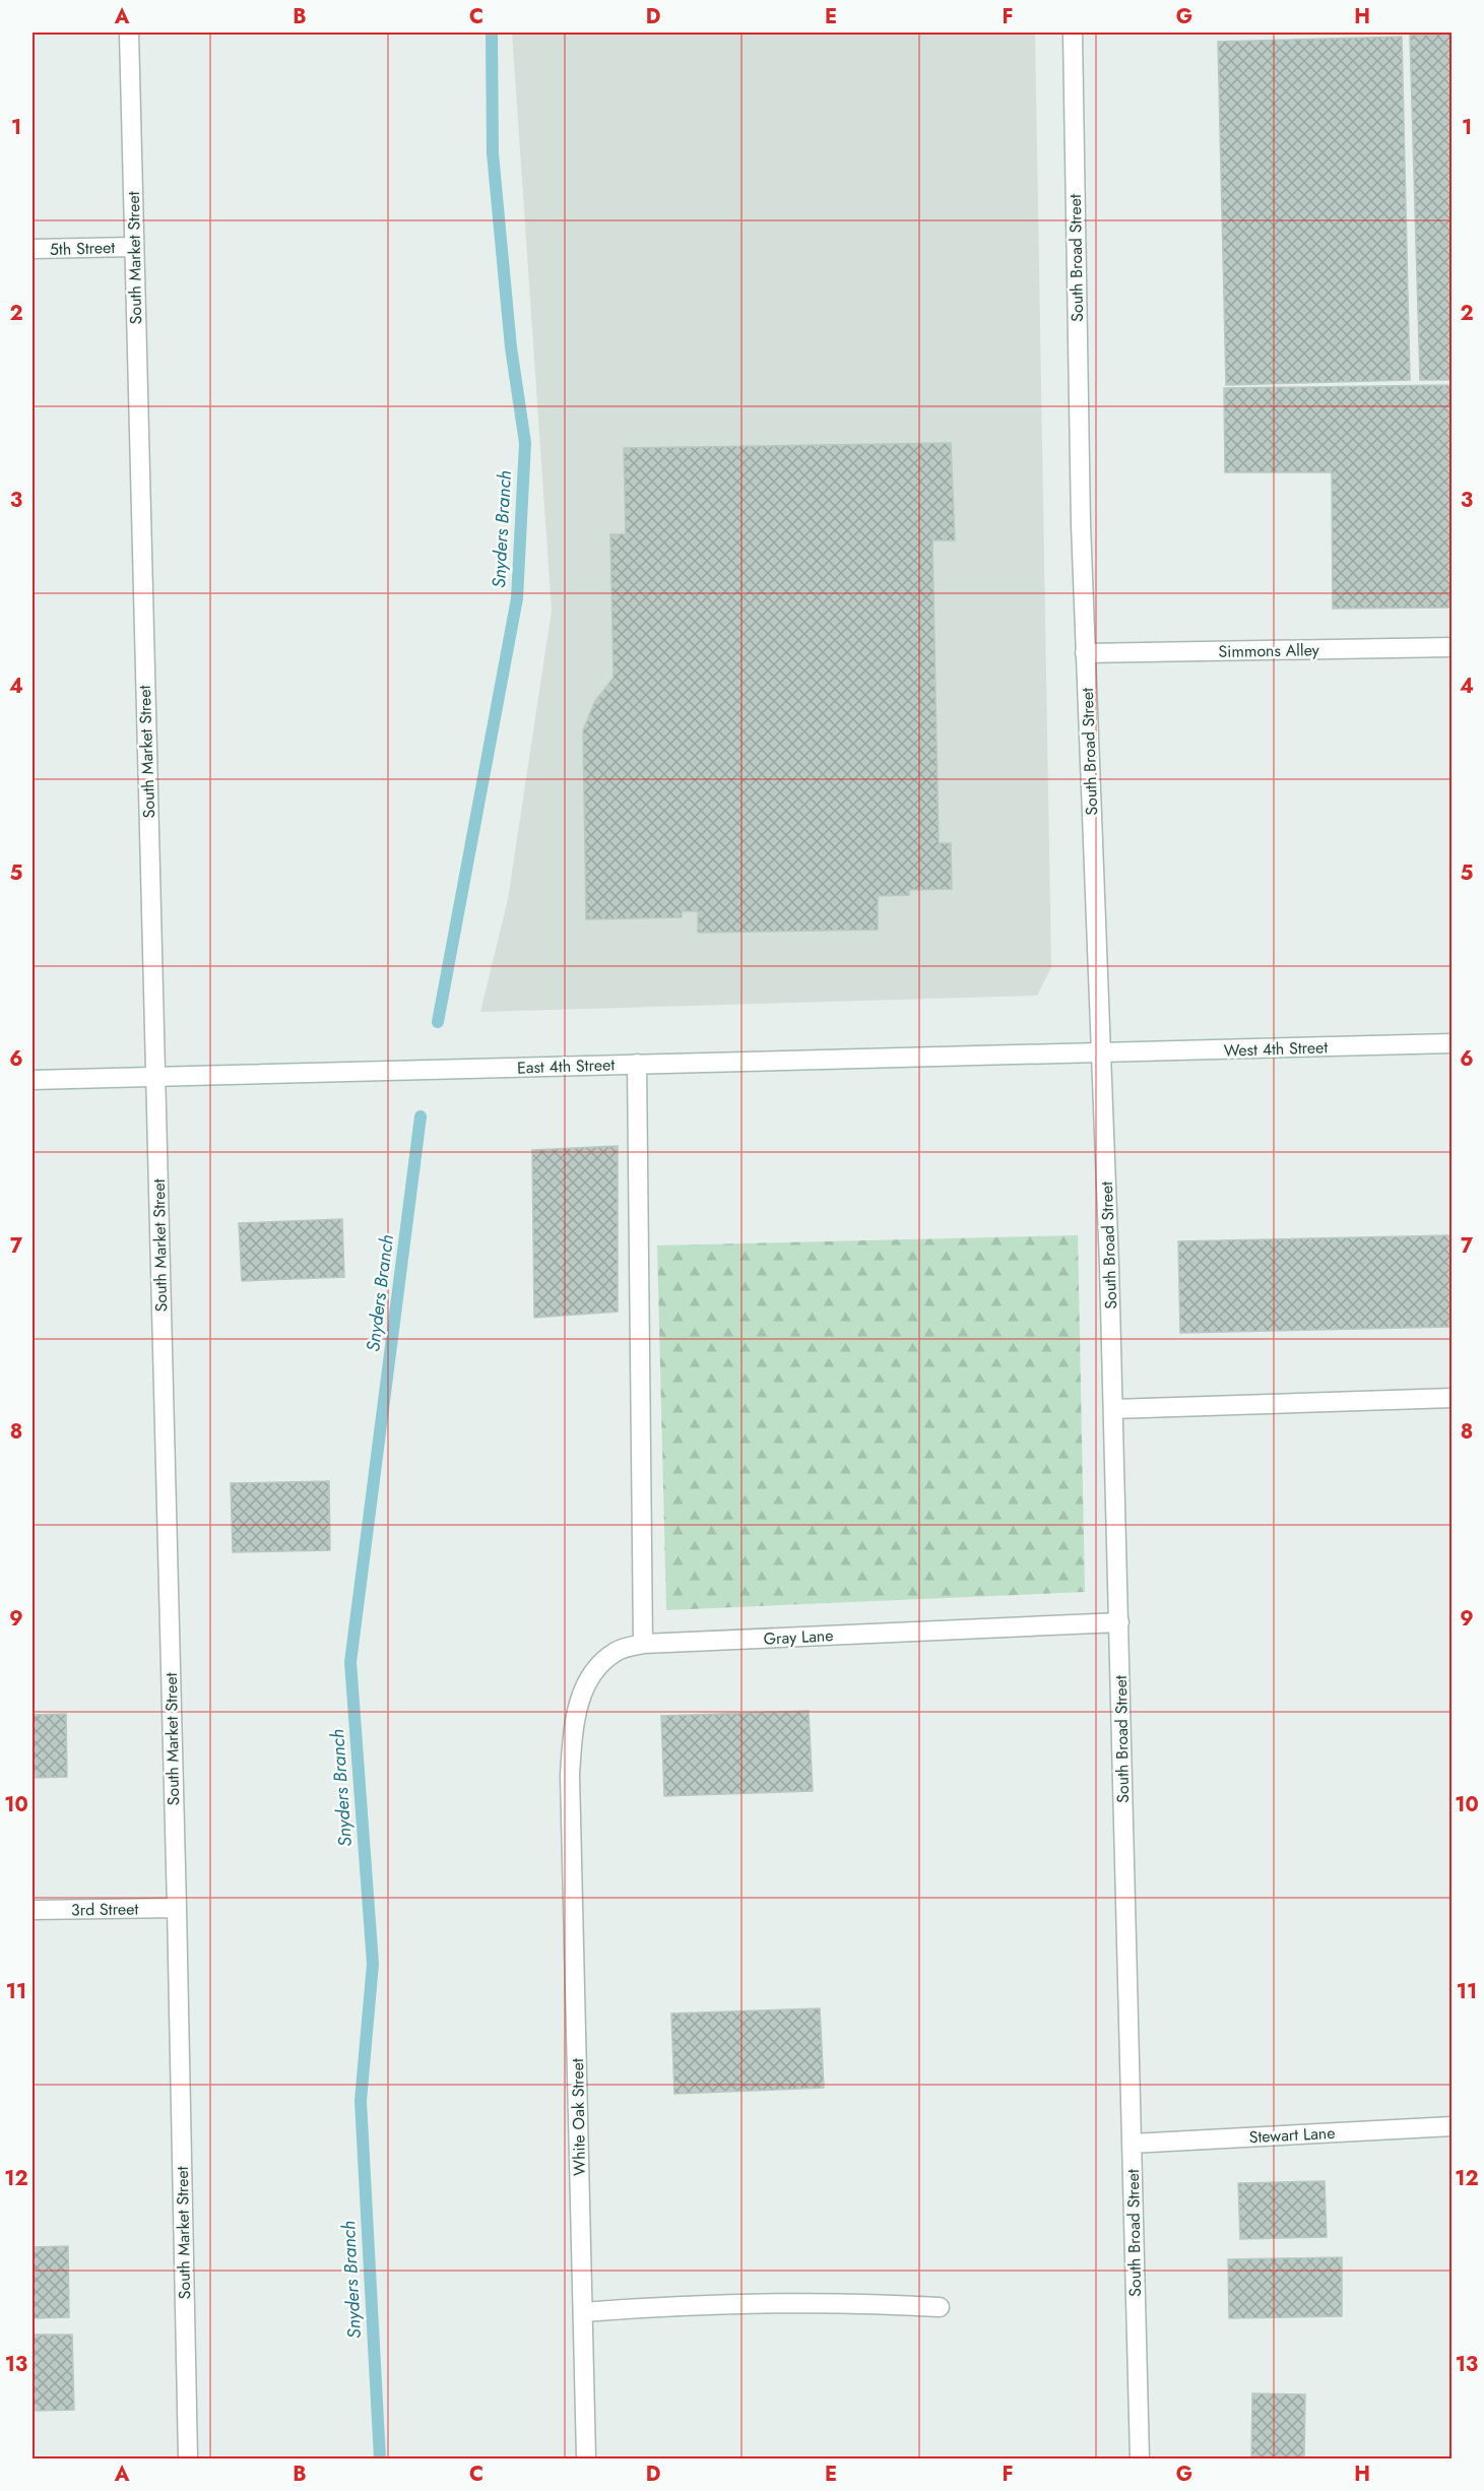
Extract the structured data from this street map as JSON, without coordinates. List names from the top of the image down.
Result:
{
  "streets": {
    "street": [
      "5th Street",
      "South Market Street",
      "South Broad Street",
      "Simmons Alley",
      "West 4th Street",
      "East 4th Street",
      "Gray Lane",
      "3rd Street",
      "White Oak Street",
      "Stewart Lane"
    ]
  },
  "crossings": [
    ["5th Street", "South Market Street"],
    ["South Market Street", "East 4th Street"],
    ["South Market Street", "3rd Street"],
    ["South Broad Street", "Simmons Alley"],
    ["South Broad Street", "West 4th Street"],
    ["South Broad Street", "East 4th Street"],
    ["South Broad Street", "Gray Lane"],
    ["South Broad Street", "Stewart Lane"],
    ["West 4th Street", "East 4th Street"],
    ["Gray Lane", "White Oak Street"]
  ],
  "water": ["Snyders Branch"],
  "grid": {
    "columns": [
      "A",
      "B",
      "C",
      "D",
      "E",
      "F",
      "G",
      "H"
    ],
    "rows": [
      "1",
      "2",
      "3",
      "4",
      "5",
      "6",
      "7",
      "8",
      "9",
      "10",
      "11",
      "12",
      "13"
    ]
  }
}
